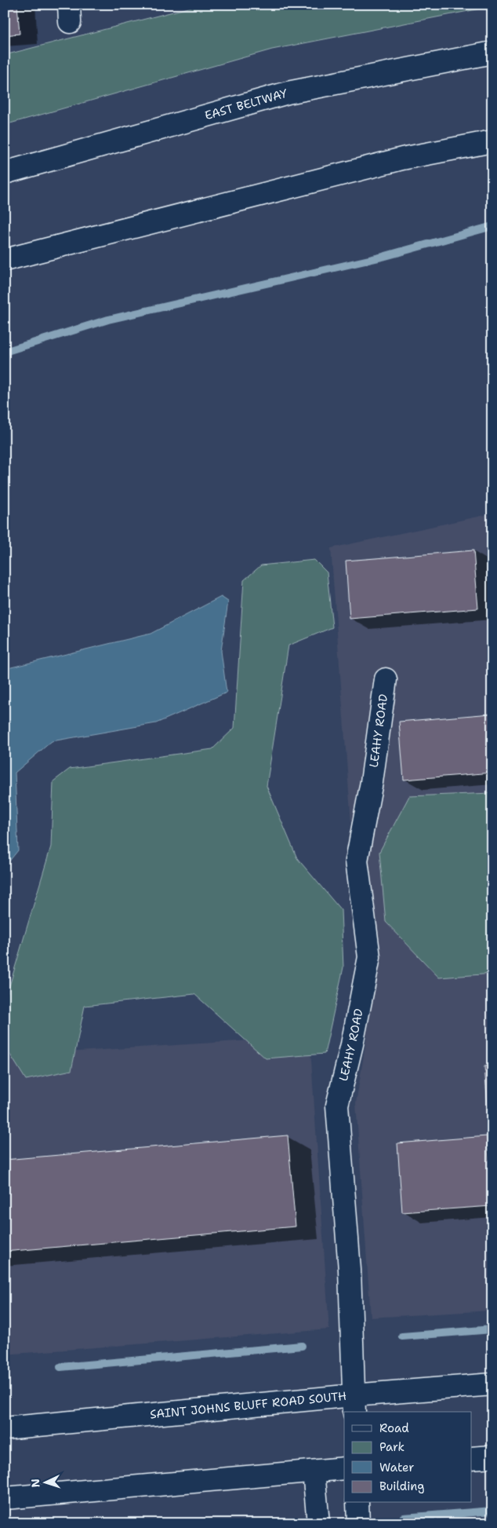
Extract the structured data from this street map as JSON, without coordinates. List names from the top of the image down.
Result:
{
  "streets": {
    "main road": ["EAST BELTWAY", "LEAHY ROAD", "SAINT JOHNS BLUFF ROAD SOUTH"]
  },
  "crossings": [
    ["LEAHY ROAD", "SAINT JOHNS BLUFF ROAD SOUTH"]
  ],
  "legend": [
    "Road",
    "Park",
    "Water",
    "Building"
  ],
  "north": "left"
}
